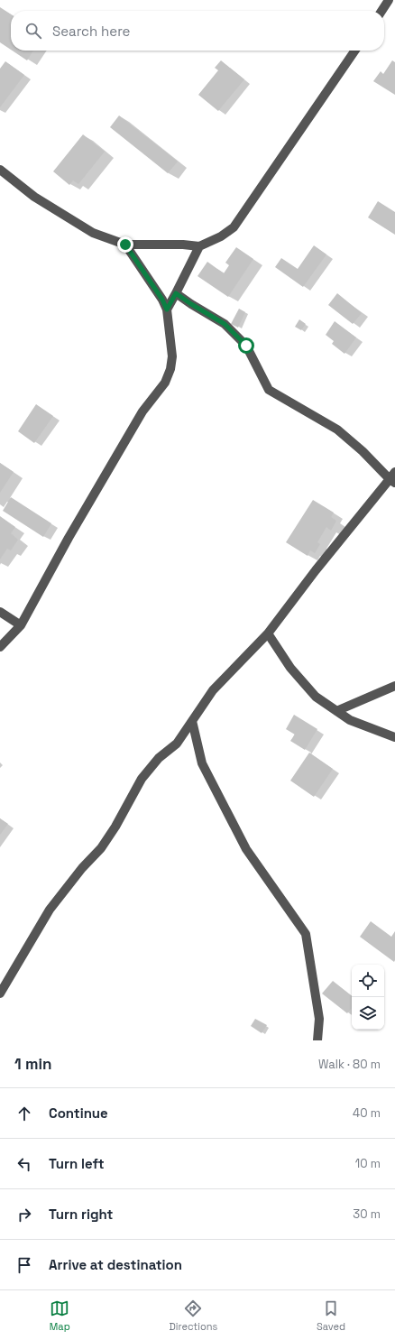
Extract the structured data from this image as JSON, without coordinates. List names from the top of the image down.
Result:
{
  "page": {
    "search": "Search here",
    "heading": ["1 min", "Walk · 80 m"],
    "list": [
      ["Continue", "40 m"],
      ["Turn left", "10 m"],
      ["Turn right", "30 m"],
      "Arrive at destination"
    ],
    "nav": ["Map", "Directions", "Saved"]
  }
}
